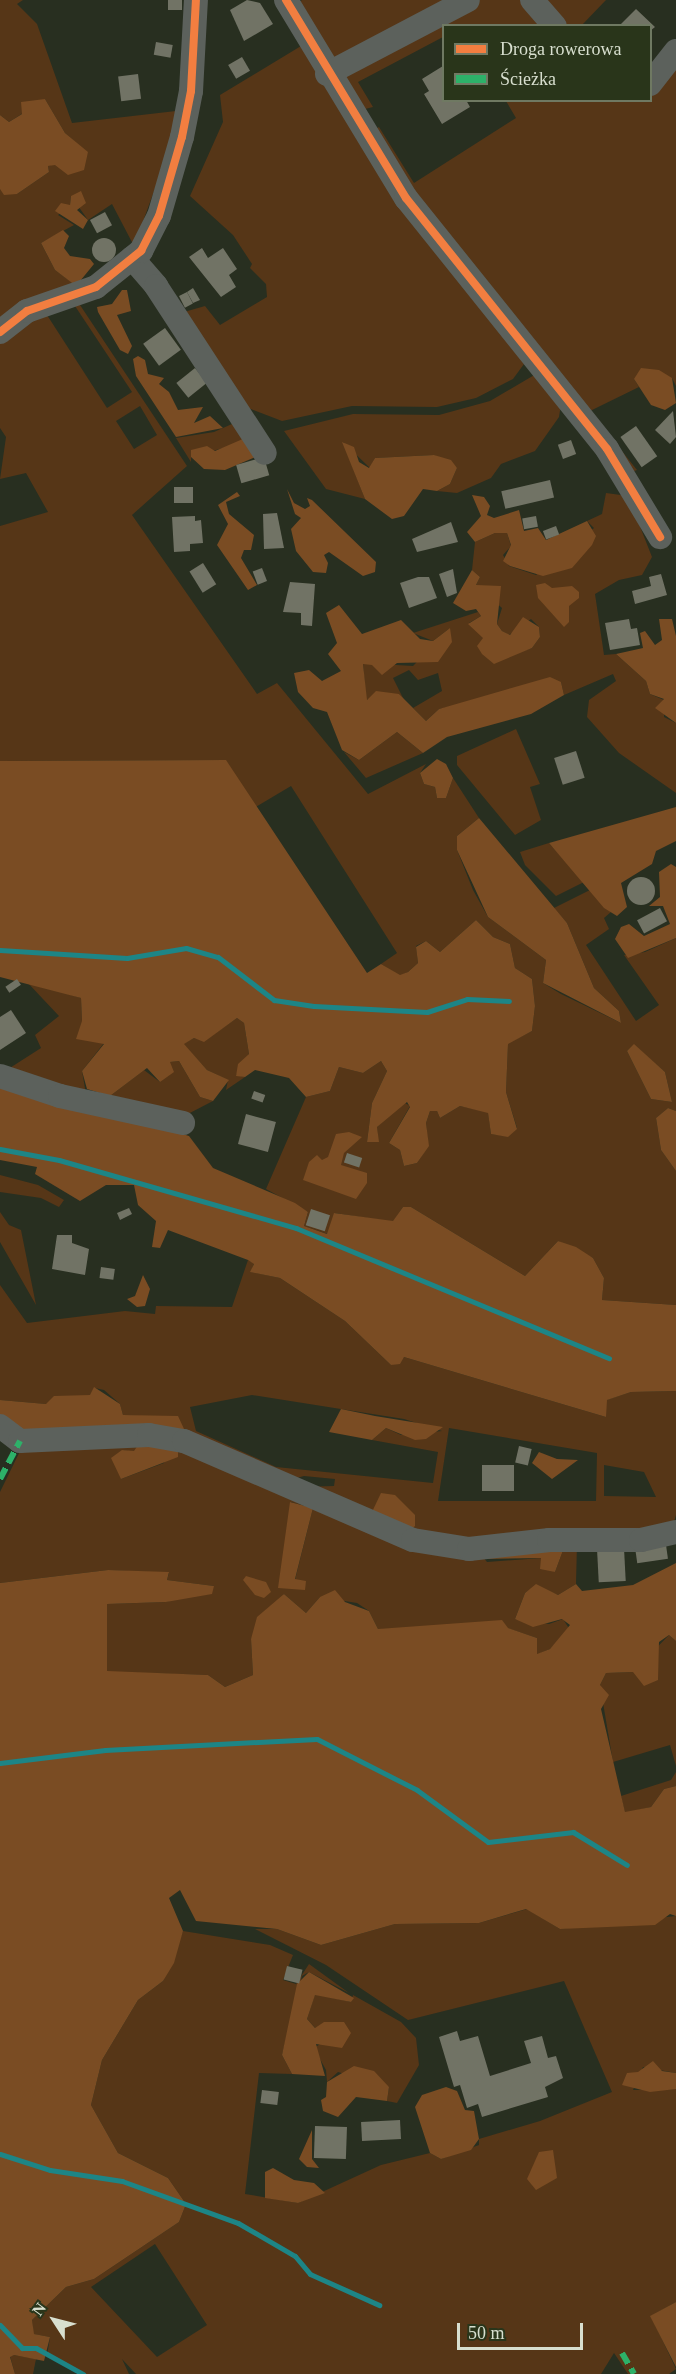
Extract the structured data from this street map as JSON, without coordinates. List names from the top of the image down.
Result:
{
  "legend": ["Droga rowerowa", "Ścieżka"],
  "scale_bar": "50 m",
  "north": "top left"
}
